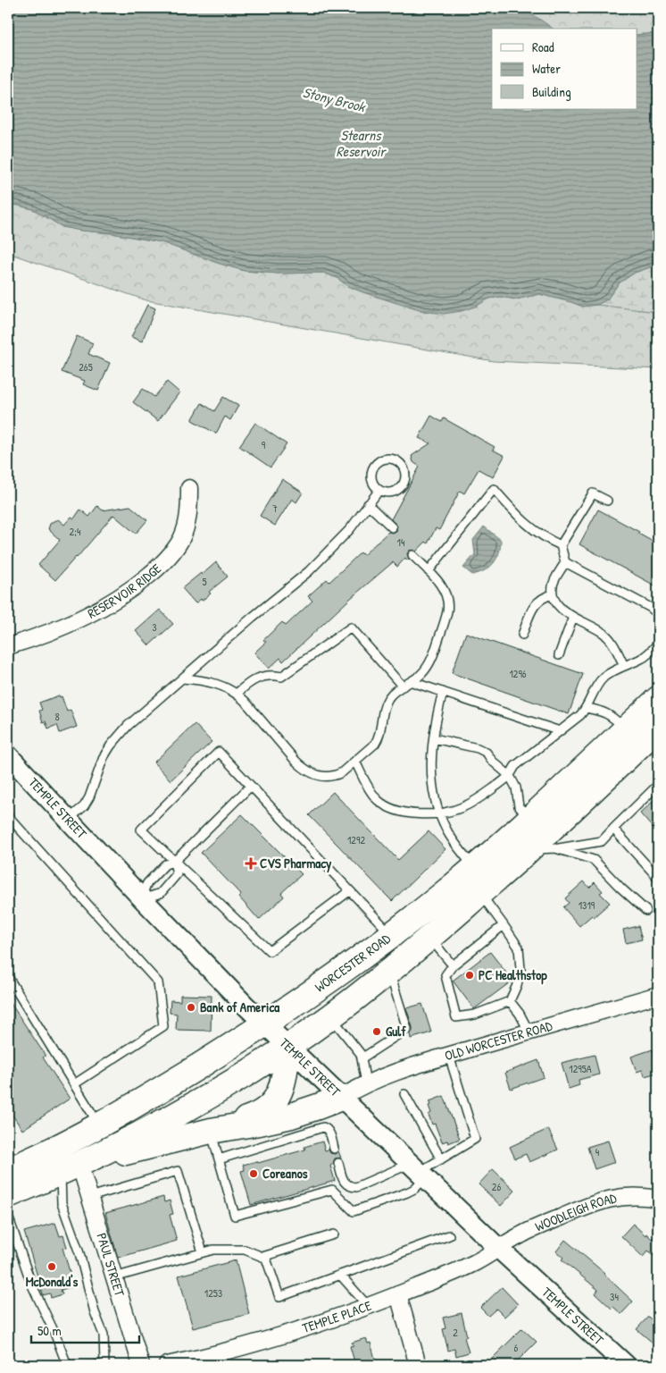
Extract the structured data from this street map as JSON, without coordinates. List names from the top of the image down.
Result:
{
  "streets": {
    "highway": ["WORCESTER ROAD"],
    "street": [
      "RESERVOIR RIDGE",
      "TEMPLE STREET",
      "OLD WORCESTER ROAD",
      "WOODLEIGH ROAD",
      "PAUL STREET",
      "TEMPLE PLACE"
    ]
  },
  "crossings": [
    ["TEMPLE STREET", "WORCESTER ROAD"],
    ["TEMPLE STREET", "OLD WORCESTER ROAD"],
    ["TEMPLE STREET", "WOODLEIGH ROAD"],
    ["TEMPLE STREET", "TEMPLE PLACE"],
    ["WORCESTER ROAD", "PAUL STREET"],
    ["WOODLEIGH ROAD", "TEMPLE PLACE"]
  ],
  "water": ["Stony Brook", "Stearns Reservoir"],
  "places": {
    "health": ["CVS Pharmacy"],
    "other": [
      "PC Healthstop",
      "Bank of America",
      "Gulf",
      "Coreanos",
      "McDonald's"
    ]
  },
  "house_numbers": [
    "265",
    "9",
    "7",
    "2;4",
    "14",
    "5",
    "3",
    "1296",
    "8",
    "1292",
    "1319",
    "1295A",
    "4",
    "26",
    "1253",
    "34",
    "2",
    "6"
  ],
  "legend": ["Road", "Water", "Building"],
  "scale_bar": "50 m"
}
